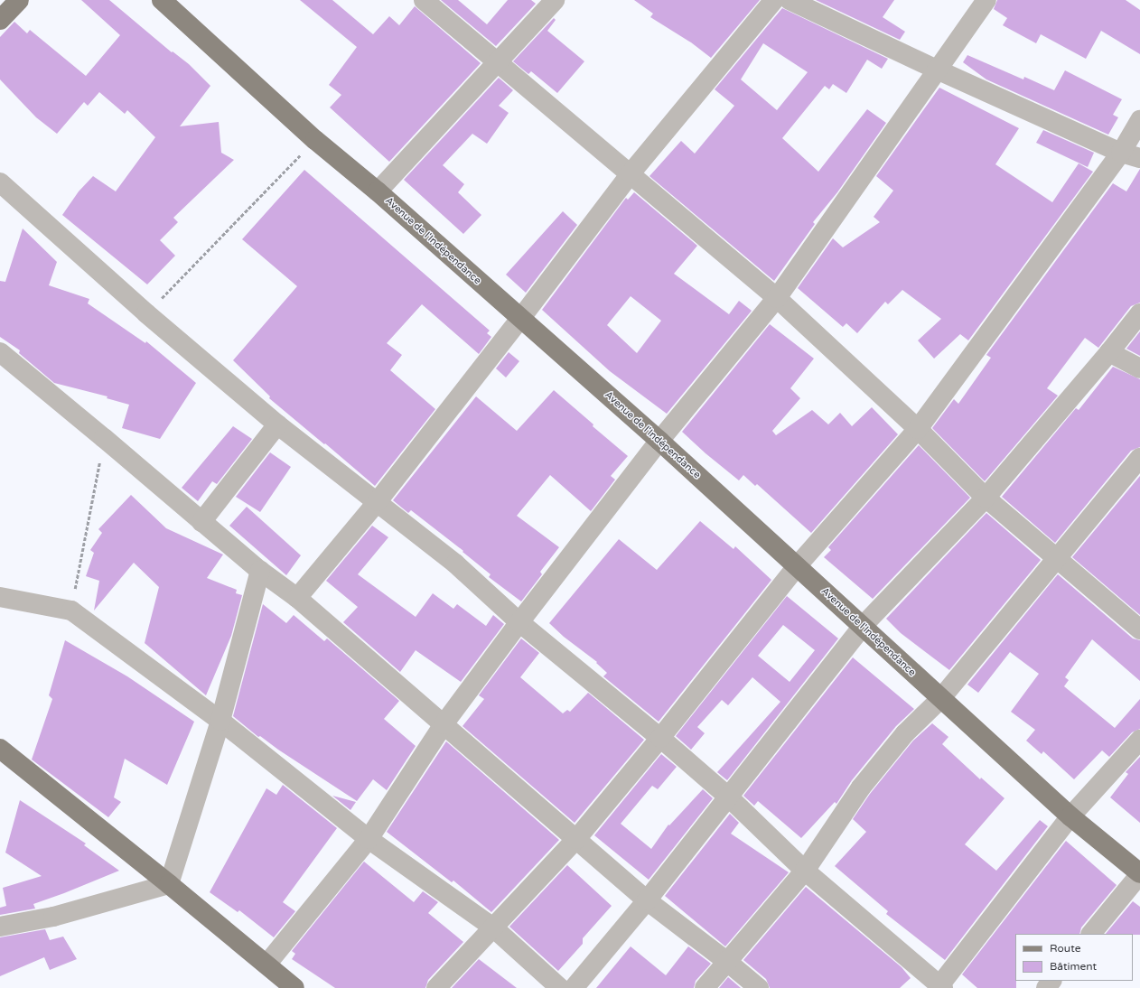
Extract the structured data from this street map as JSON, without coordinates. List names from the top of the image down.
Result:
{
  "streets": {
    "main road": ["Avenue de l'Indépendance"]
  },
  "legend": ["Route", "Bâtiment"]
}
